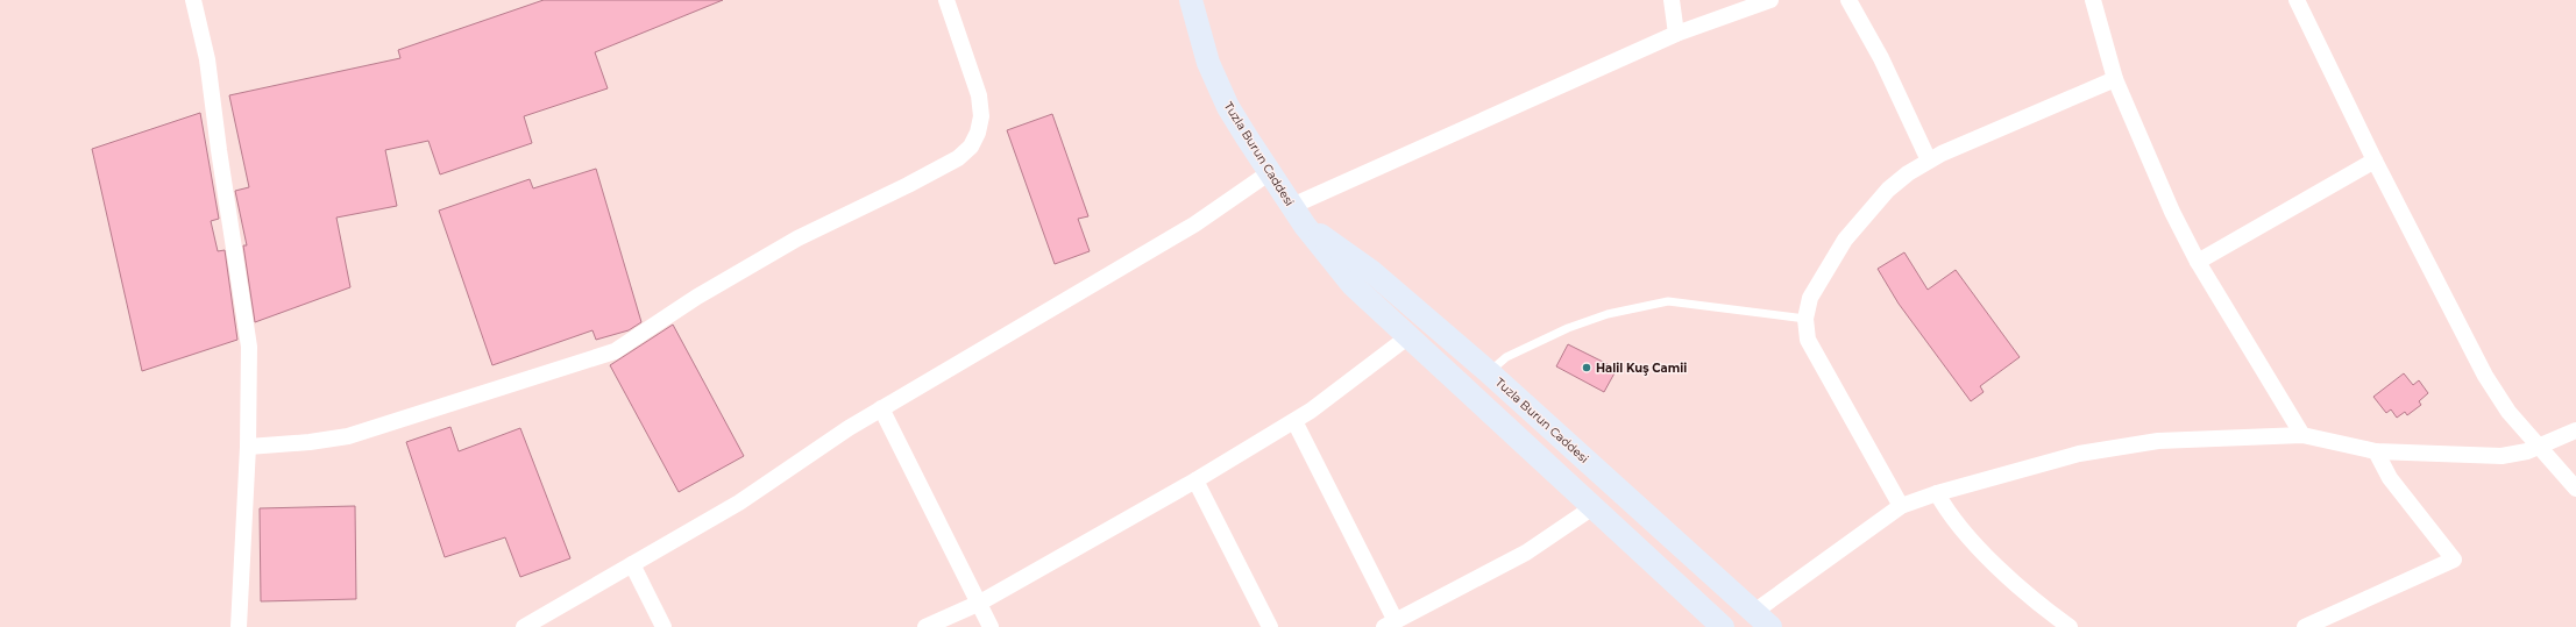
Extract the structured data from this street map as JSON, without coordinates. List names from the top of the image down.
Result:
{
  "streets": {
    "main road": ["Tuzla Burun Caddesi"]
  },
  "places": ["Halil Kuş Camii"]
}
